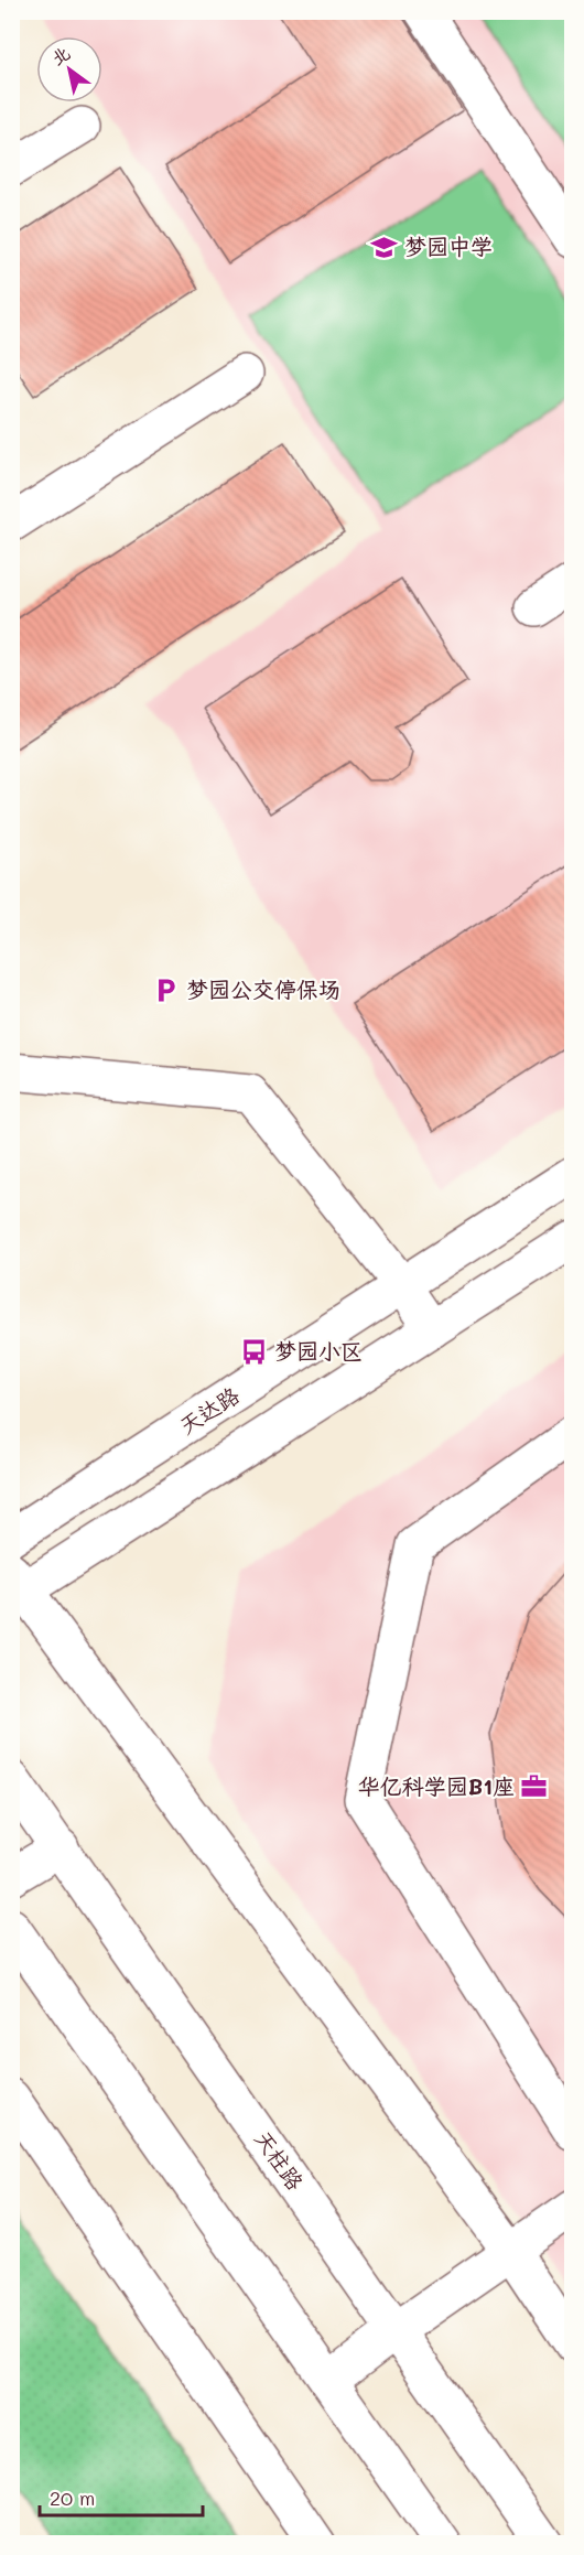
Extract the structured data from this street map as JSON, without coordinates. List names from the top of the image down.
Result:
{
  "streets": {
    "street": ["天达路", "天柱路"]
  },
  "places": {
    "school or university": ["梦园中学"],
    "parking": ["梦园公交停保场"],
    "bus stop": ["梦园小区"],
    "office": ["华亿科学园B1座"]
  },
  "scale_bar": "20 m",
  "north": "top left"
}
